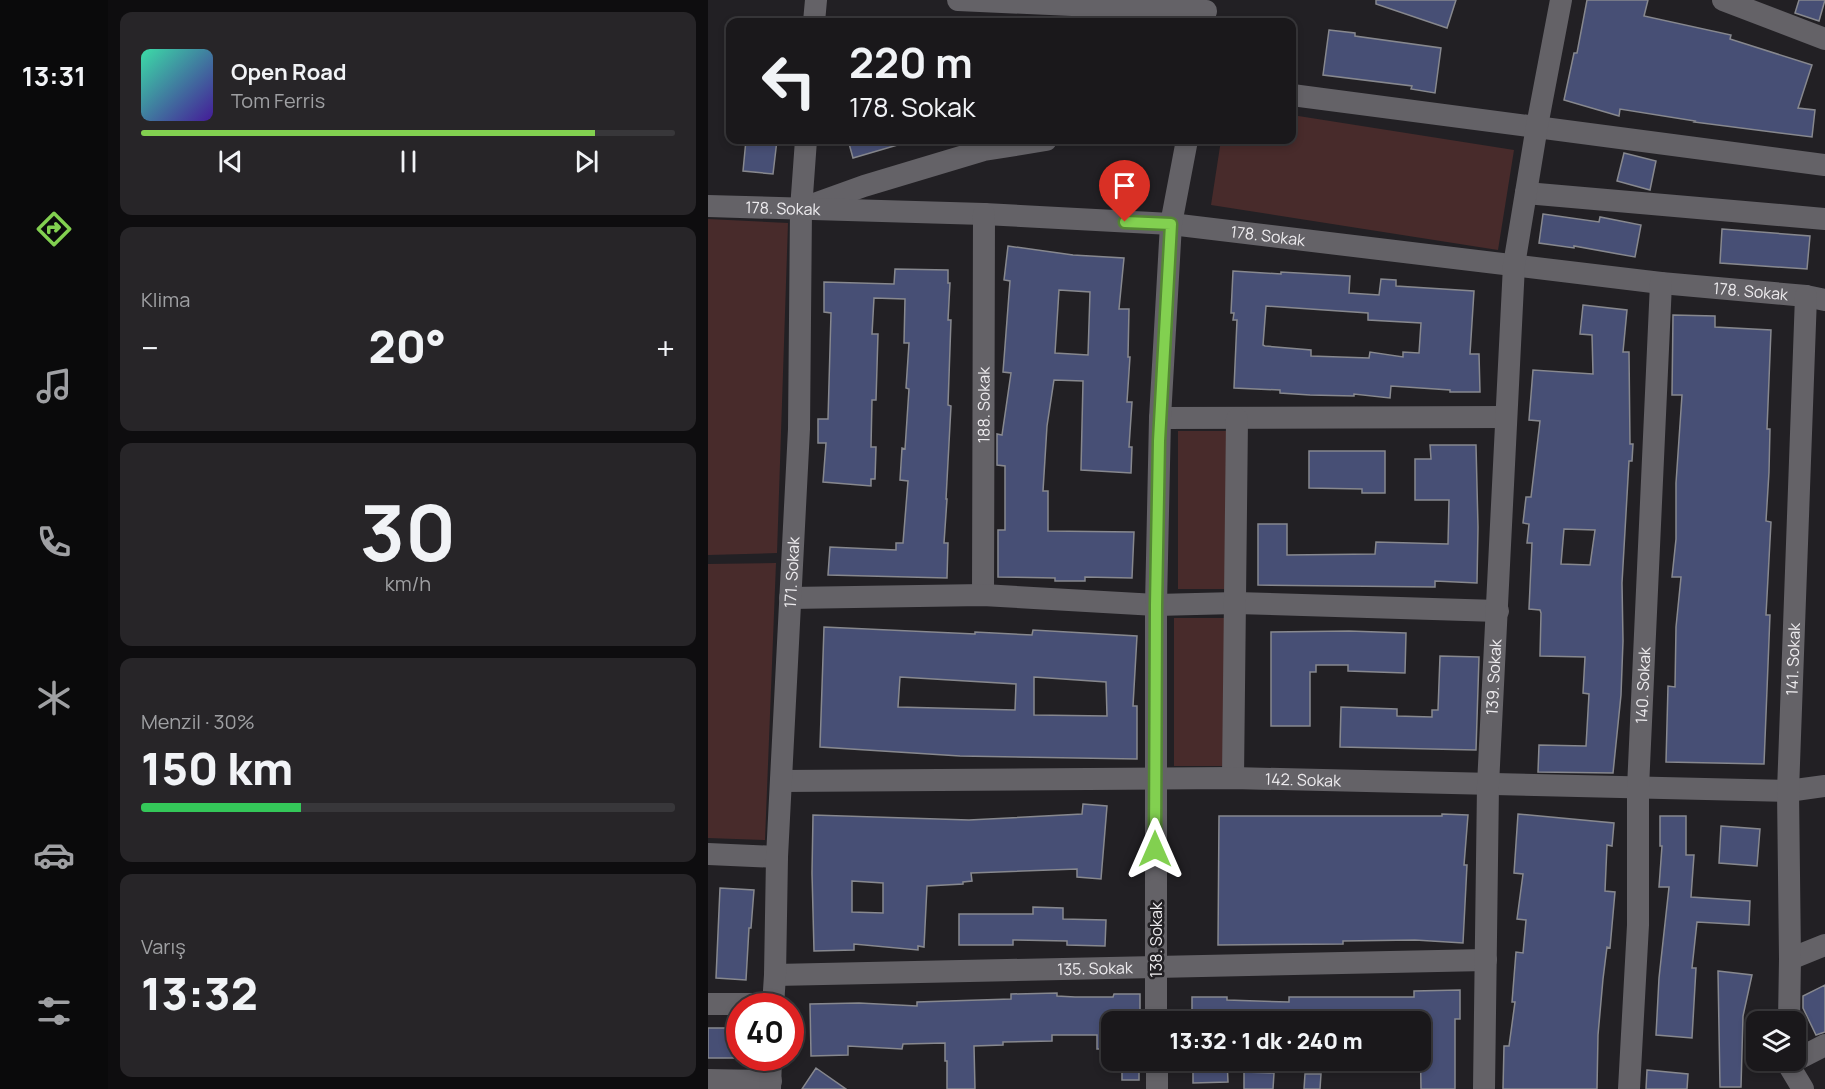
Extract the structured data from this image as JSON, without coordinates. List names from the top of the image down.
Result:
{
  "streets": {
    "street": [
      "178. Sokak",
      "188. Sokak",
      "171. Sokak",
      "141. Sokak",
      "139. Sokak",
      "140. Sokak",
      "142. Sokak",
      "138. Sokak",
      "135. Sokak"
    ]
  },
  "crossings": [
    ["178. Sokak", "188. Sokak"],
    ["178. Sokak", "171. Sokak"],
    ["178. Sokak", "141. Sokak"],
    ["178. Sokak", "139. Sokak"],
    ["178. Sokak", "140. Sokak"],
    ["178. Sokak", "138. Sokak"],
    ["171. Sokak", "142. Sokak"],
    ["171. Sokak", "135. Sokak"],
    ["141. Sokak", "142. Sokak"],
    ["139. Sokak", "142. Sokak"],
    ["139. Sokak", "135. Sokak"],
    ["140. Sokak", "142. Sokak"],
    ["142. Sokak", "138. Sokak"],
    ["138. Sokak", "135. Sokak"]
  ],
  "page": {
    "tabs": "13:31",
    "turn": ["220 m", "178. Sokak"],
    "song": ["Open Road", "Tom Ferris"],
    "tile": [
      "Klima",
      ["30", "km/h"],
      ["Menzil · 30%", "150 km"],
      ["Varış", "13:32"]
    ],
    "heat": ["−", "20°", "+"],
    "limit": "40",
    "trip": "13:32 · 1 dk · 240 m"
  }
}
